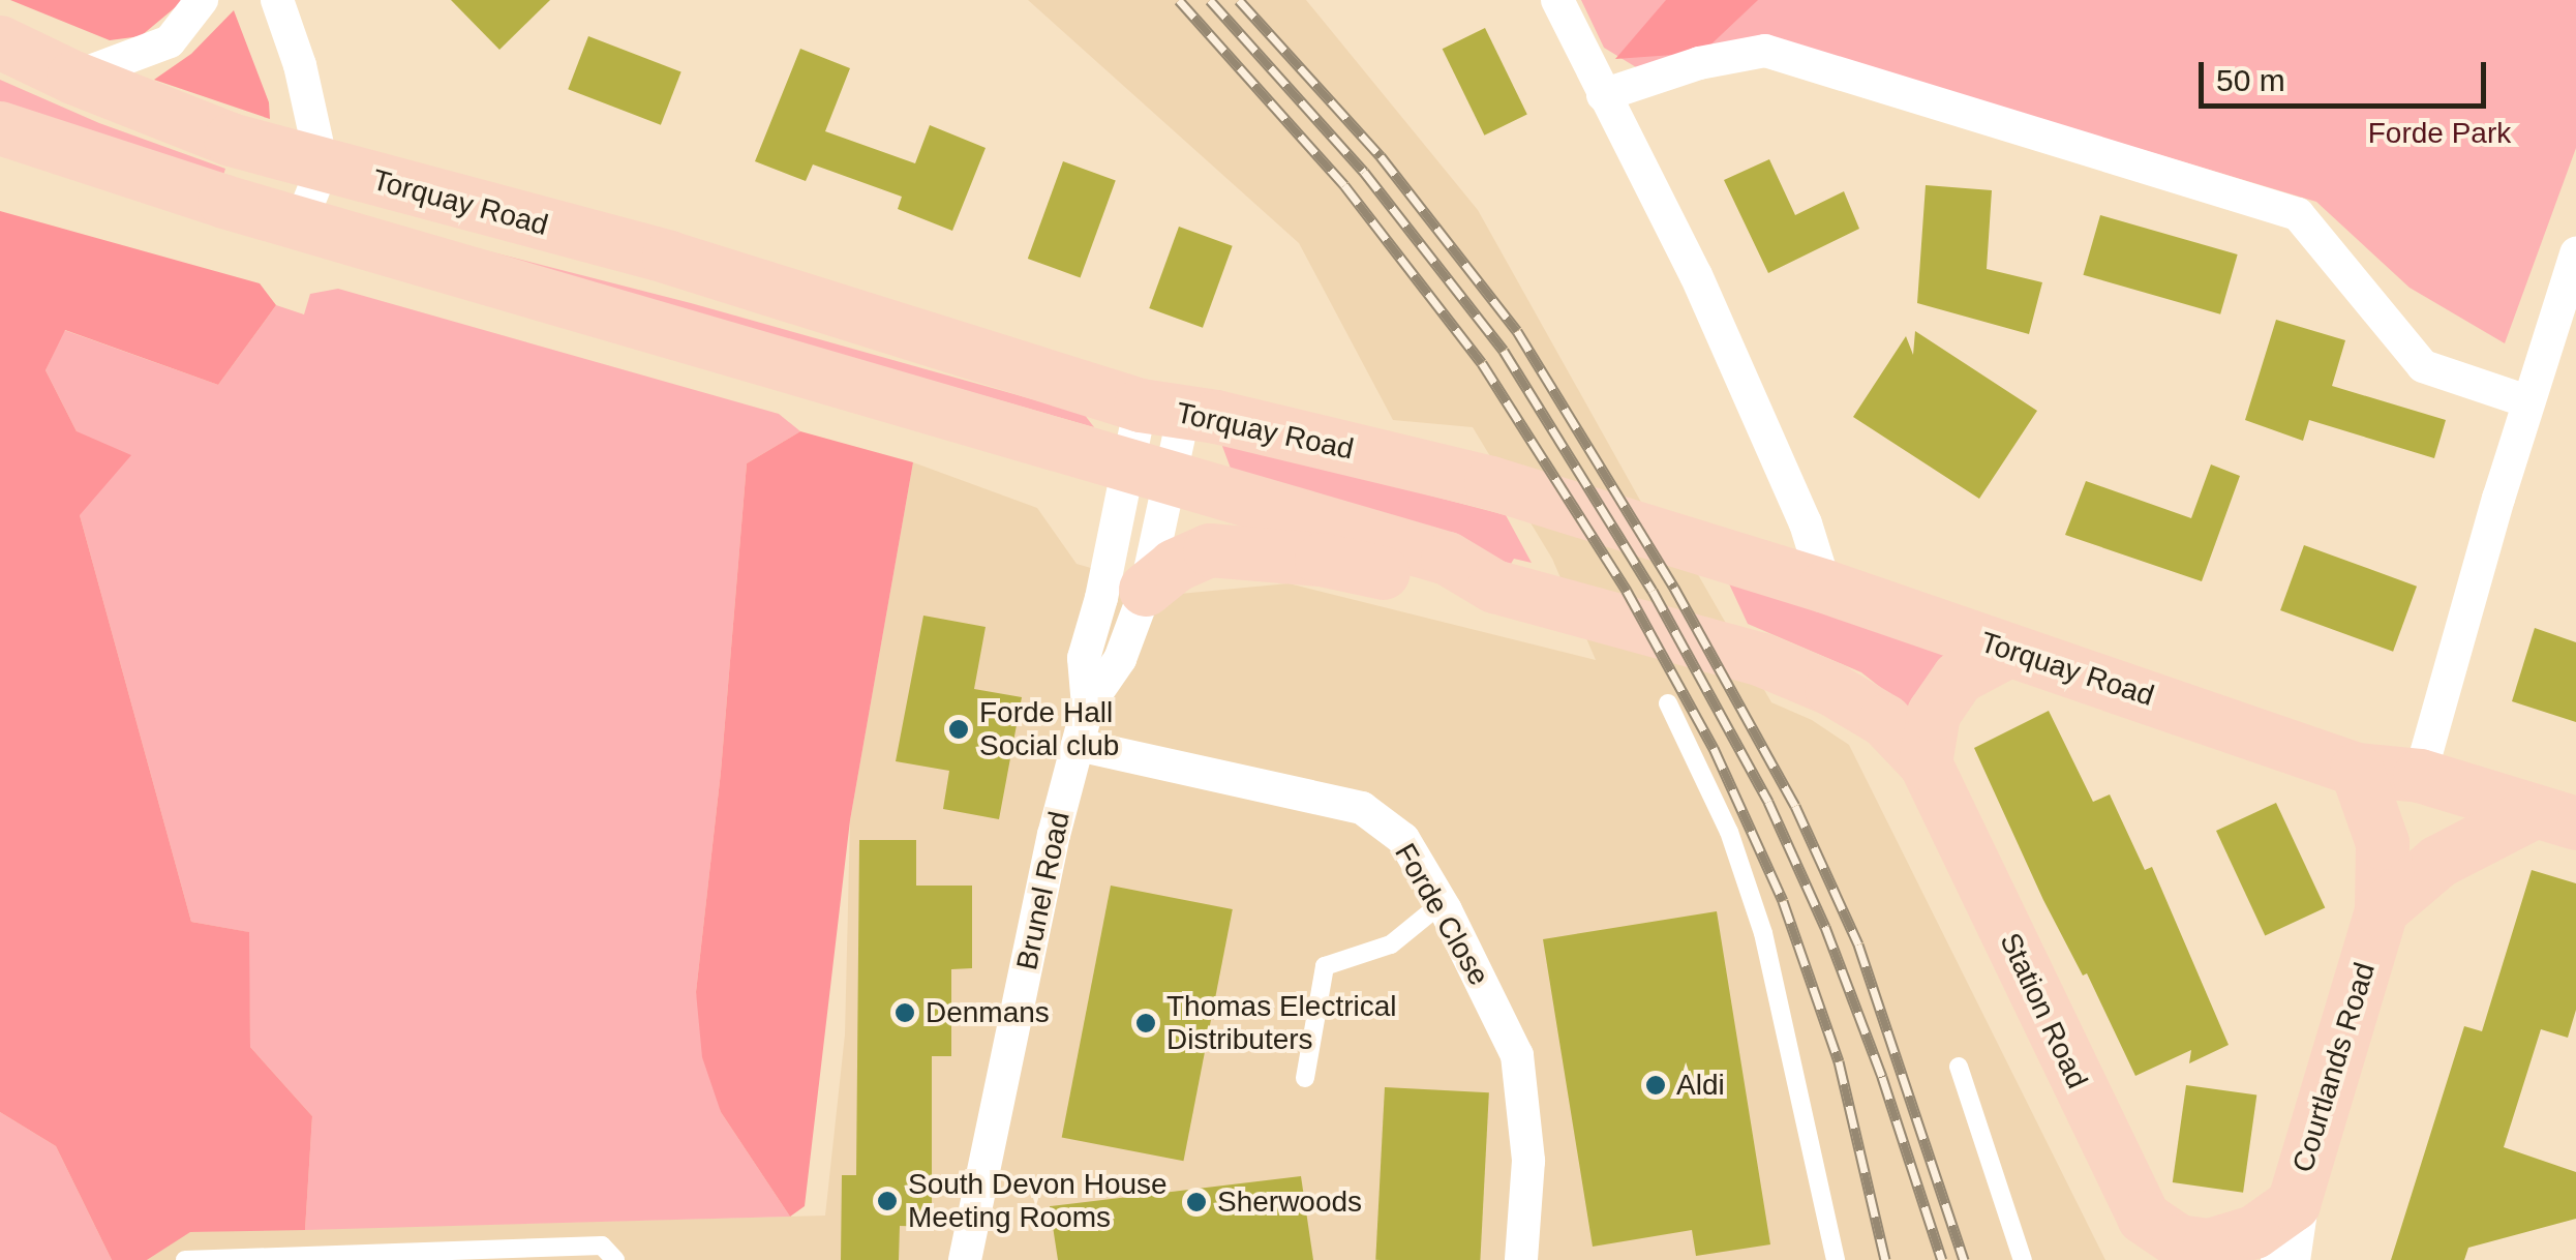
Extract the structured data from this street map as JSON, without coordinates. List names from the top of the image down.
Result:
{
  "streets": {
    "main road": ["Torquay Road", "Station Road", "Courtlands Road"],
    "street": ["Brunel Road", "Forde Close"]
  },
  "crossings": [
    ["Torquay Road", "Brunel Road"],
    ["Torquay Road", "Courtlands Road"],
    ["Brunel Road", "Forde Close"],
    ["Station Road", "Courtlands Road"]
  ],
  "parks": ["Forde Park"],
  "places": [
    "Forde Hall Social club",
    "Denmans",
    "Thomas Electrical Distributers",
    "Aldi",
    "South Devon House Meeting Rooms",
    "Sherwoods"
  ],
  "scale_bar": "50 m"
}
